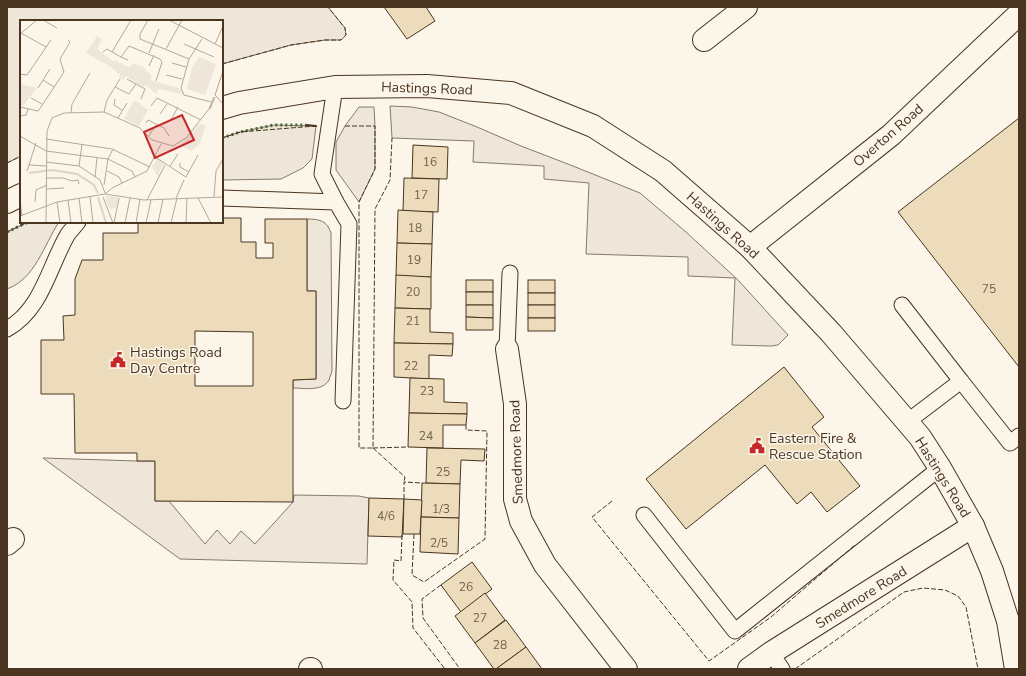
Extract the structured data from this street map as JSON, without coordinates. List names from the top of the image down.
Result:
{
  "streets": {
    "street": ["Hastings Road", "Overton Road", "Smedmore Road"]
  },
  "crossings": [
    ["Hastings Road", "Overton Road"],
    ["Hastings Road", "Smedmore Road"]
  ],
  "places": {
    "public building": ["Hastings Road Day Centre", "Eastern Fire & Rescue Station"]
  },
  "house_numbers": [
    "16",
    "17",
    "18",
    "19",
    "75",
    "20",
    "21",
    "22",
    "23",
    "24",
    "25",
    "1/3",
    "4/6",
    "2/5",
    "26",
    "27",
    "28"
  ]
}
